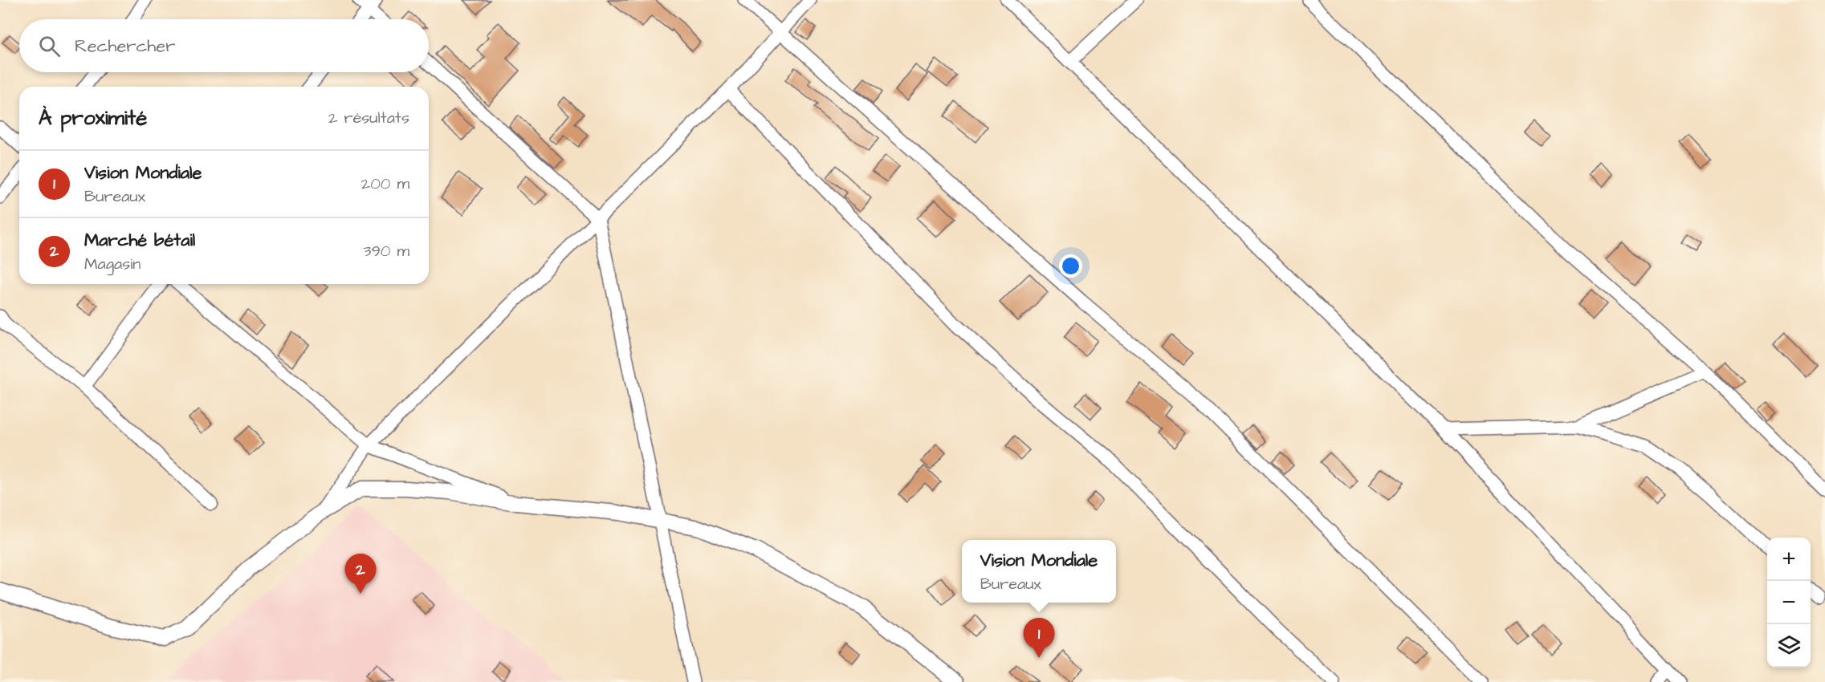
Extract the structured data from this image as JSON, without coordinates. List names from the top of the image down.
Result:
{
  "page": {
    "search": "Rechercher",
    "heading": ["À proximité", "2 résultats"],
    "list": [
      {
        "mark": "1",
        "name": "Vision Mondiale",
        "note": "Bureaux",
        "value": "200 m"
      },
      {
        "mark": "2",
        "name": "Marché bétail",
        "note": "Magasin",
        "value": "390 m"
      }
    ],
    "map_buttons": ["+", "−"],
    "popup": ["Vision Mondiale", "Bureaux"],
    "pins": ["2", "1"]
  }
}
